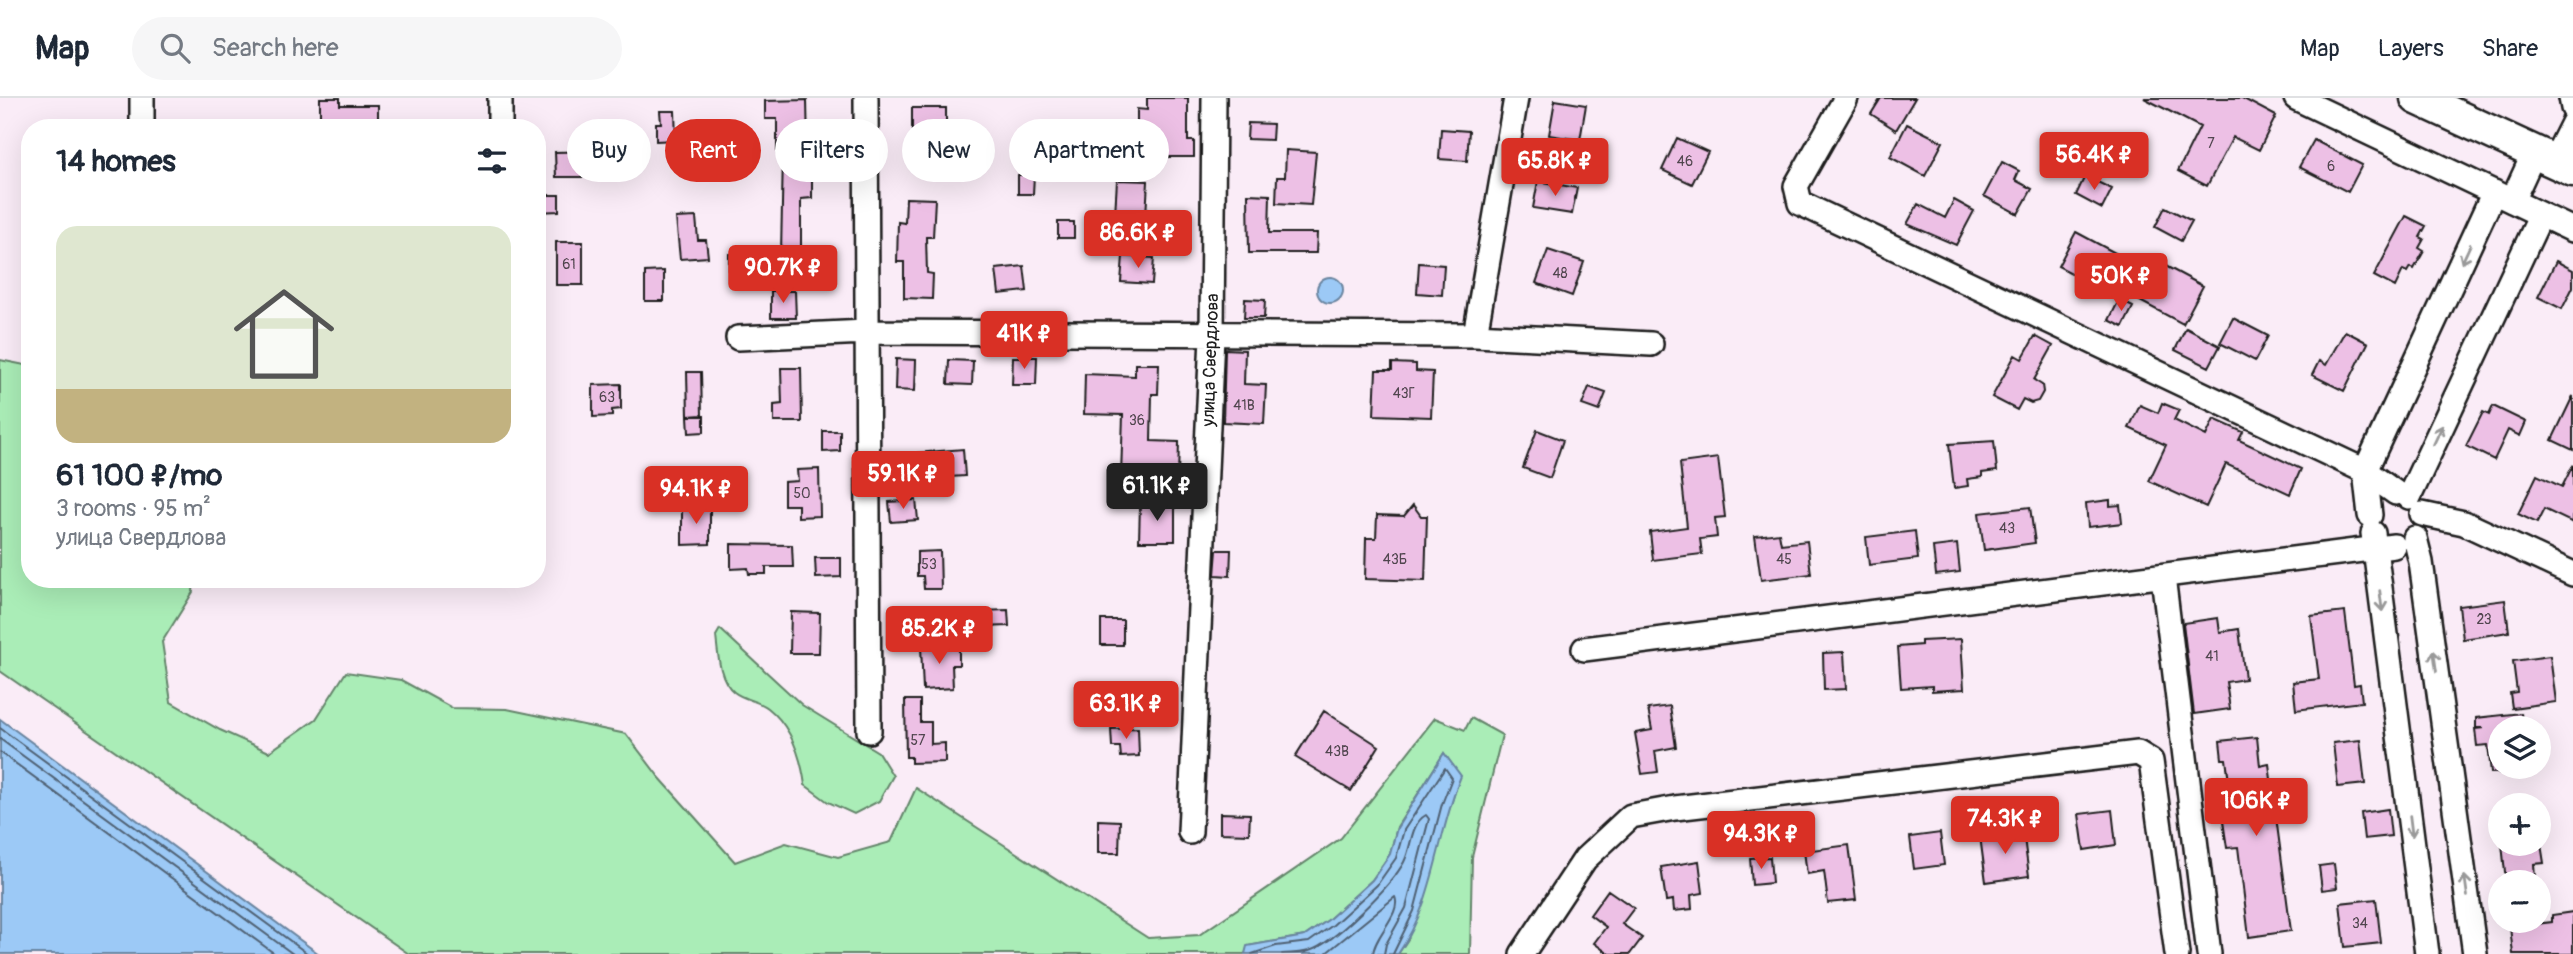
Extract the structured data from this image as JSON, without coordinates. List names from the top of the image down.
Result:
{
  "streets": {
    "street": ["улица Свердлова"]
  },
  "house_numbers": [
    "7",
    "46",
    "6",
    "61",
    "48",
    "43Г",
    "63",
    "41В",
    "36",
    "50",
    "43",
    "43Б",
    "45",
    "53",
    "23",
    "41",
    "57",
    "43В",
    "34"
  ],
  "page": {
    "header": "Map",
    "search": "Search here",
    "nav": ["Map", "Layers", "Share"],
    "chip": [
      "Buy",
      "Rent",
      "Filters",
      "New",
      "Apartment"
    ],
    "heading": "14 homes",
    "price": [
      "56.4K ₽",
      "65.8K ₽",
      "86.6K ₽",
      "90.7K ₽",
      "50K ₽",
      "41K ₽",
      "59.1K ₽",
      "61.1K ₽",
      "94.1K ₽",
      "85.2K ₽",
      "63.1K ₽",
      "106K ₽",
      "74.3K ₽",
      "94.3K ₽"
    ],
    "list": [
      {
        "name": "61 100 ₽/mo",
        "note": "3 rooms · 95 m² · улица Свердлова"
      }
    ],
    "map_buttons": ["+", "−"]
  }
}
